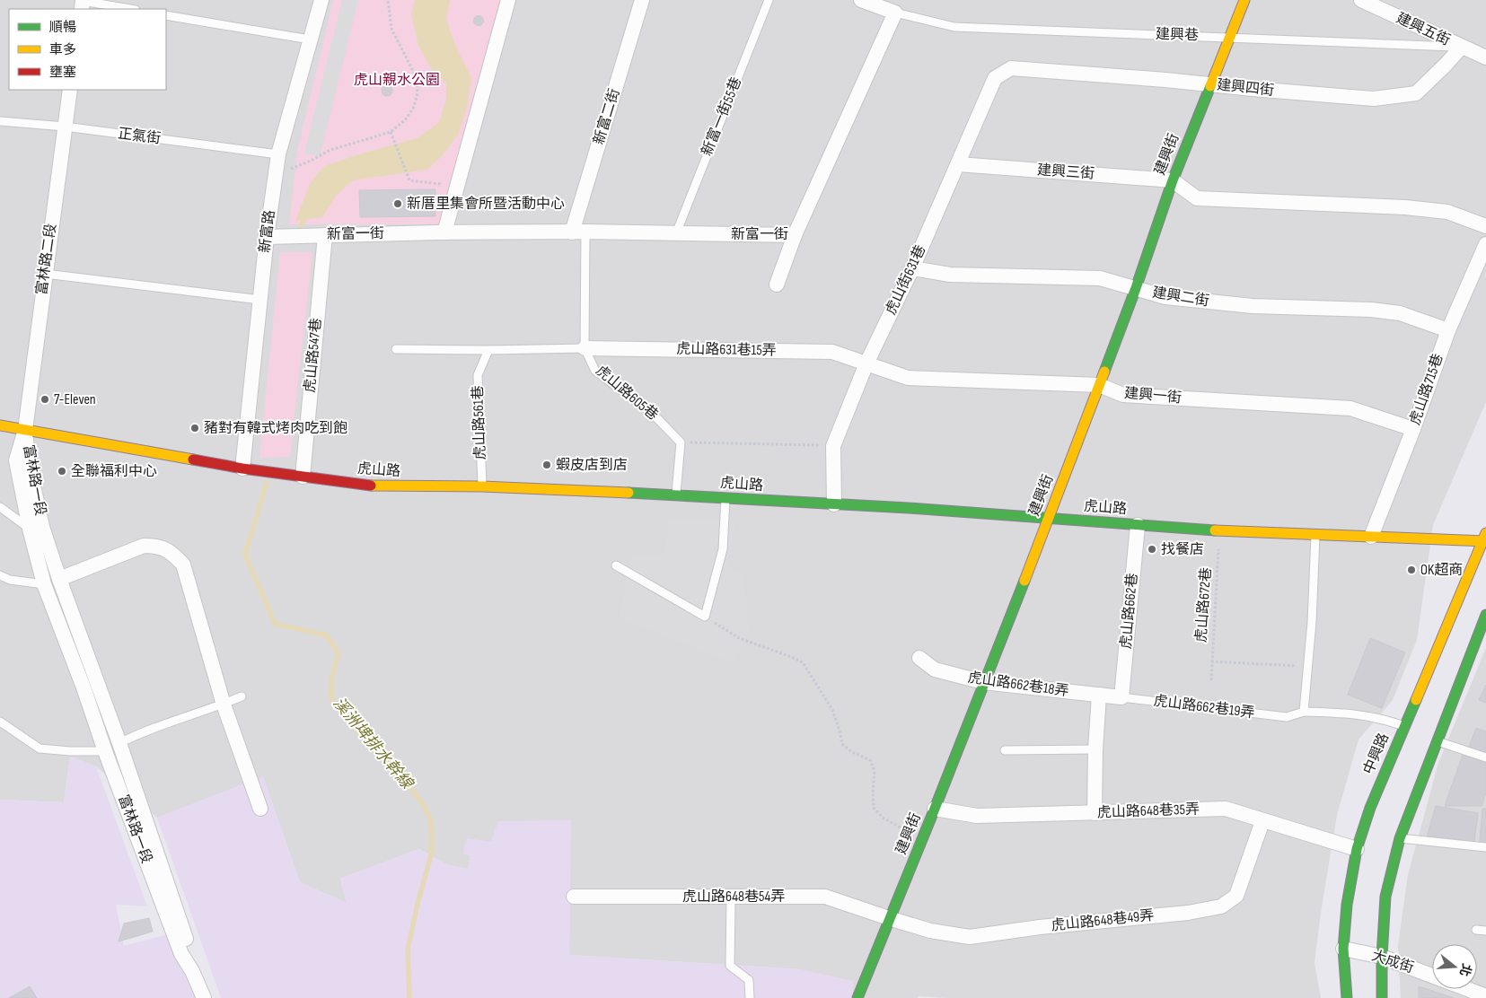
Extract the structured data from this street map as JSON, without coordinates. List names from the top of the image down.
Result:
{
  "streets": {
    "street": [
      "建興五街",
      "建興四街",
      "新富二街",
      "建興街",
      "建興三街",
      "新富路",
      "新富一街",
      "富林路二段",
      "虎山街631巷",
      "建興二街",
      "虎山路631巷15弄",
      "虎山路547巷",
      "虎山路715巷",
      "建興一街",
      "虎山路",
      "富林路一段",
      "虎山路662巷",
      "虎山路662巷18弄",
      "中興路",
      "虎山路648巷35弄",
      "虎山路648巷54弄",
      "虎山路648巷49弄",
      "大成街"
    ],
    "lane": [
      "建興巷",
      "新富一街55巷",
      "正氣街",
      "虎山路605巷",
      "虎山路561巷",
      "虎山路662巷19弄"
    ],
    "path": ["虎山路672巷"]
  },
  "crossings": [
    ["建興五街", "建興巷"],
    ["建興五街", "建興四街"],
    ["建興巷", "建興四街"],
    ["建興巷", "建興街"],
    ["建興巷", "新富一街"],
    ["建興四街", "建興街"],
    ["建興四街", "虎山街631巷"],
    ["新富二街", "新富一街"],
    ["新富二街", "虎山路605巷"],
    ["新富一街55巷", "新富一街"],
    ["正氣街", "新富路"],
    ["正氣街", "富林路二段"],
    ["建興街", "建興三街"],
    ["建興街", "建興二街"],
    ["建興街", "建興一街"],
    ["建興街", "虎山路"],
    ["建興街", "虎山路662巷18弄"],
    ["建興街", "虎山路648巷35弄"],
    ["建興街", "虎山路648巷54弄"],
    ["建興街", "虎山路648巷49弄"],
    ["建興三街", "虎山街631巷"],
    ["新富路", "新富一街"],
    ["新富路", "虎山路"],
    ["新富一街", "虎山路547巷"],
    ["新富一街", "虎山路605巷"],
    ["富林路二段", "虎山路"],
    ["富林路二段", "富林路一段"],
    ["虎山街631巷", "建興二街"],
    ["虎山街631巷", "虎山路631巷15弄"],
    ["虎山街631巷", "建興一街"],
    ["虎山街631巷", "虎山路"],
    ["建興二街", "虎山路715巷"],
    ["虎山路631巷15弄", "虎山路605巷"],
    ["虎山路631巷15弄", "建興一街"],
    ["虎山路547巷", "虎山路"],
    ["虎山路715巷", "建興一街"],
    ["虎山路715巷", "虎山路"],
    ["虎山路561巷", "虎山路"],
    ["虎山路", "富林路一段"],
    ["虎山路", "虎山路672巷"],
    ["虎山路", "虎山路662巷"],
    ["虎山路", "中興路"],
    ["虎山路662巷", "虎山路662巷18弄"],
    ["虎山路662巷", "虎山路662巷19弄"],
    ["虎山路662巷18弄", "虎山路662巷19弄"],
    ["中興路", "虎山路648巷35弄"],
    ["中興路", "大成街"],
    ["虎山路648巷35弄", "虎山路648巷49弄"],
    ["虎山路648巷54弄", "虎山路648巷49弄"]
  ],
  "water": ["溪洲埤排水幹線"],
  "parks": ["虎山親水公園"],
  "places": [
    "新厝里集會所暨活動中心",
    "7-Eleven",
    "豬對有韓式烤肉吃到飽",
    "蝦皮店到店",
    "全聯福利中心",
    "找餐店",
    "OK超商"
  ],
  "legend": ["順暢", "車多", "壅塞"],
  "north": "right"
}
